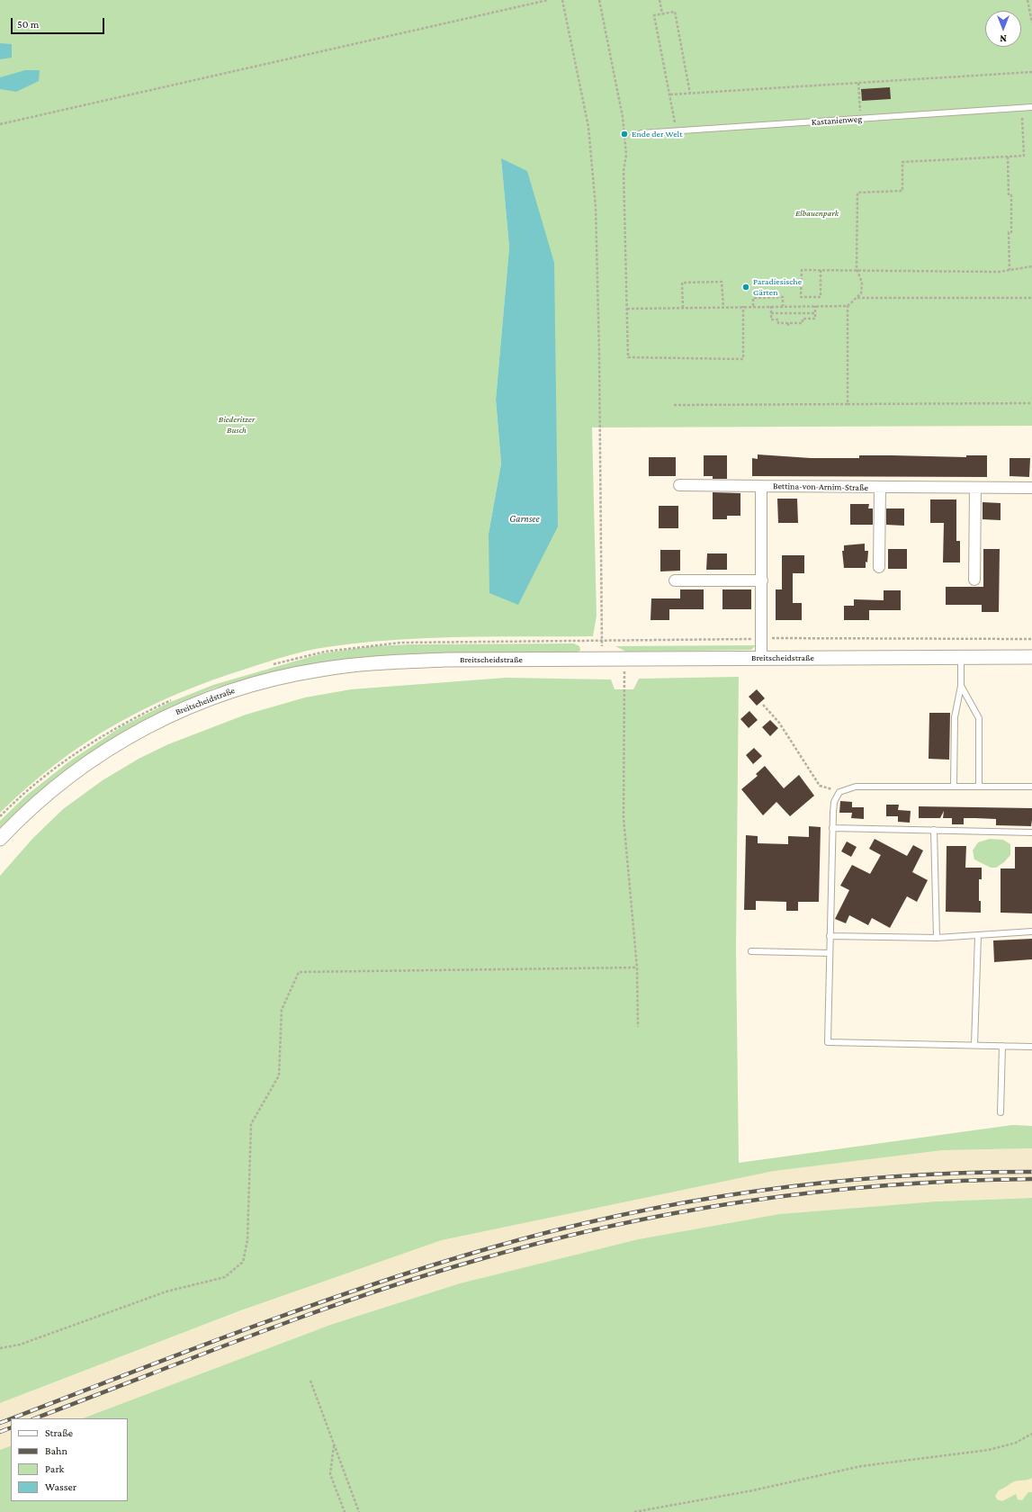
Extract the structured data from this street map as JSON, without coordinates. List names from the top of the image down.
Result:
{
  "streets": {
    "street": ["Bettina-von-Arnim-Straße", "Breitscheidstraße"],
    "lane": ["Kastanienweg"]
  },
  "crossings": [
    ["Bettina-von-Arnim-Straße", "Breitscheidstraße"]
  ],
  "water": ["Garnsee"],
  "parks": ["Elbauenpark", "Biederitzer Busch"],
  "places": ["Ende der Welt", "Paradiesische Gärten"],
  "legend": [
    "Straße",
    "Bahn",
    "Park",
    "Wasser"
  ],
  "scale_bar": "50 m",
  "north": "bottom"
}
